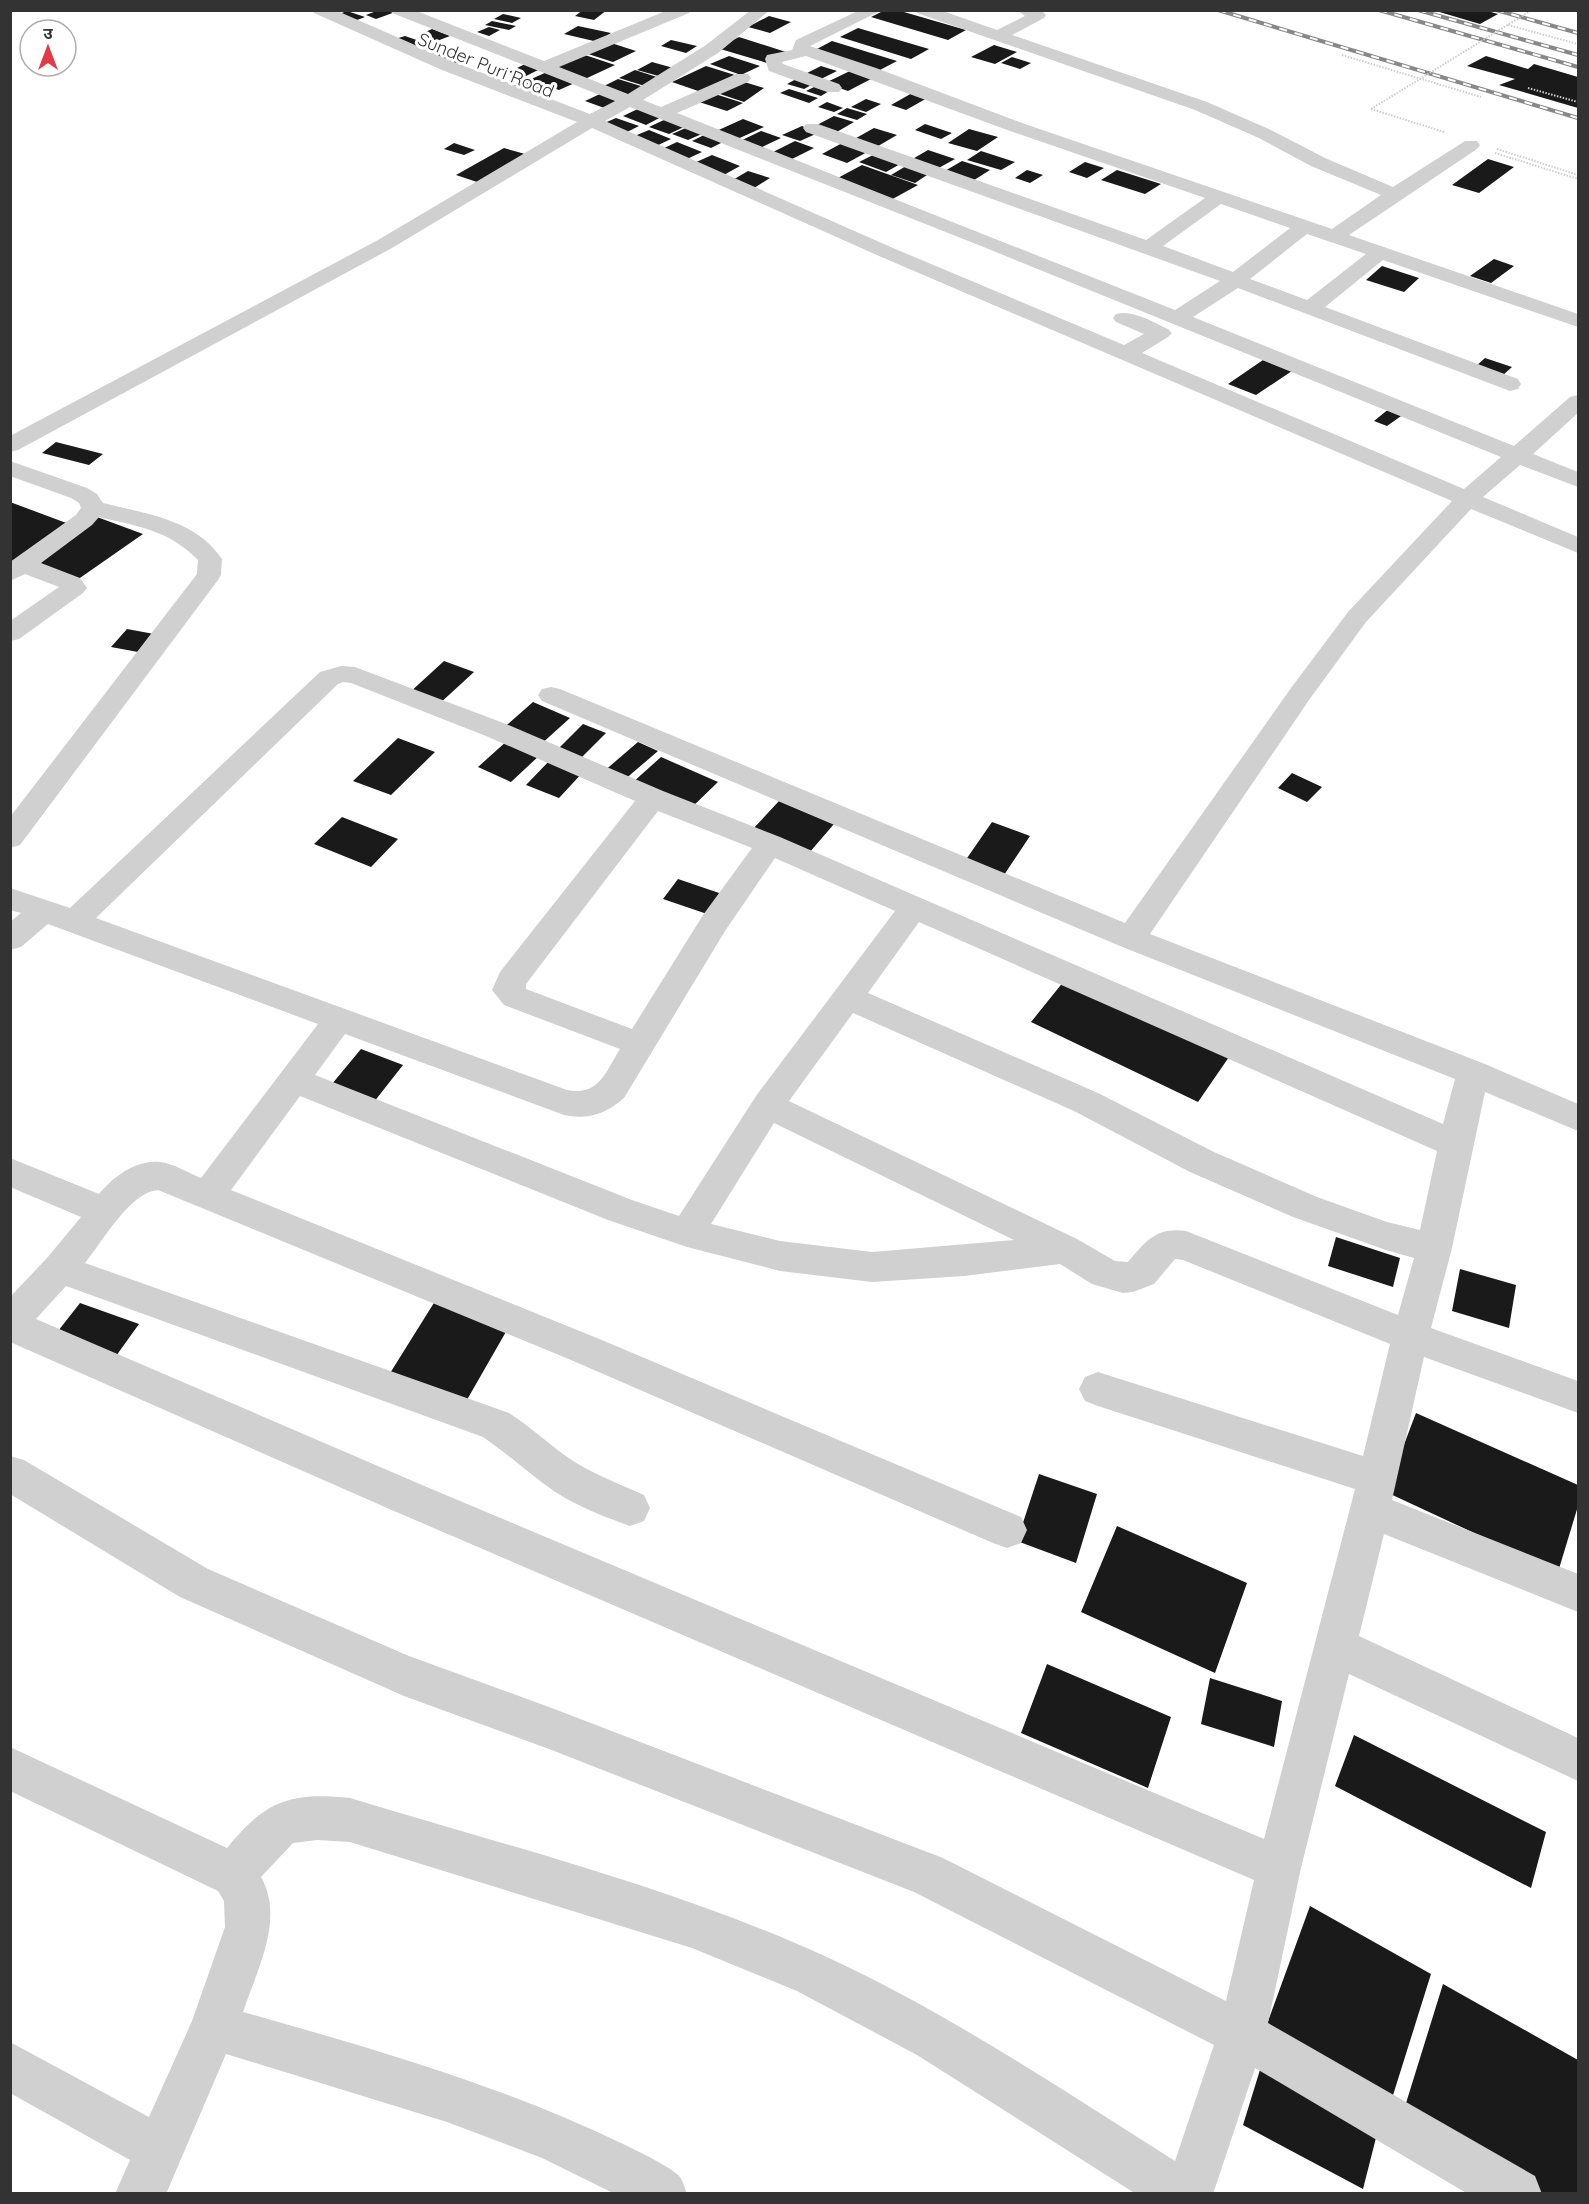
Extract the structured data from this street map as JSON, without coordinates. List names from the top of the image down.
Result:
{
  "streets": {
    "street": ["Sunder Puri Road"]
  },
  "north": "top"
}
